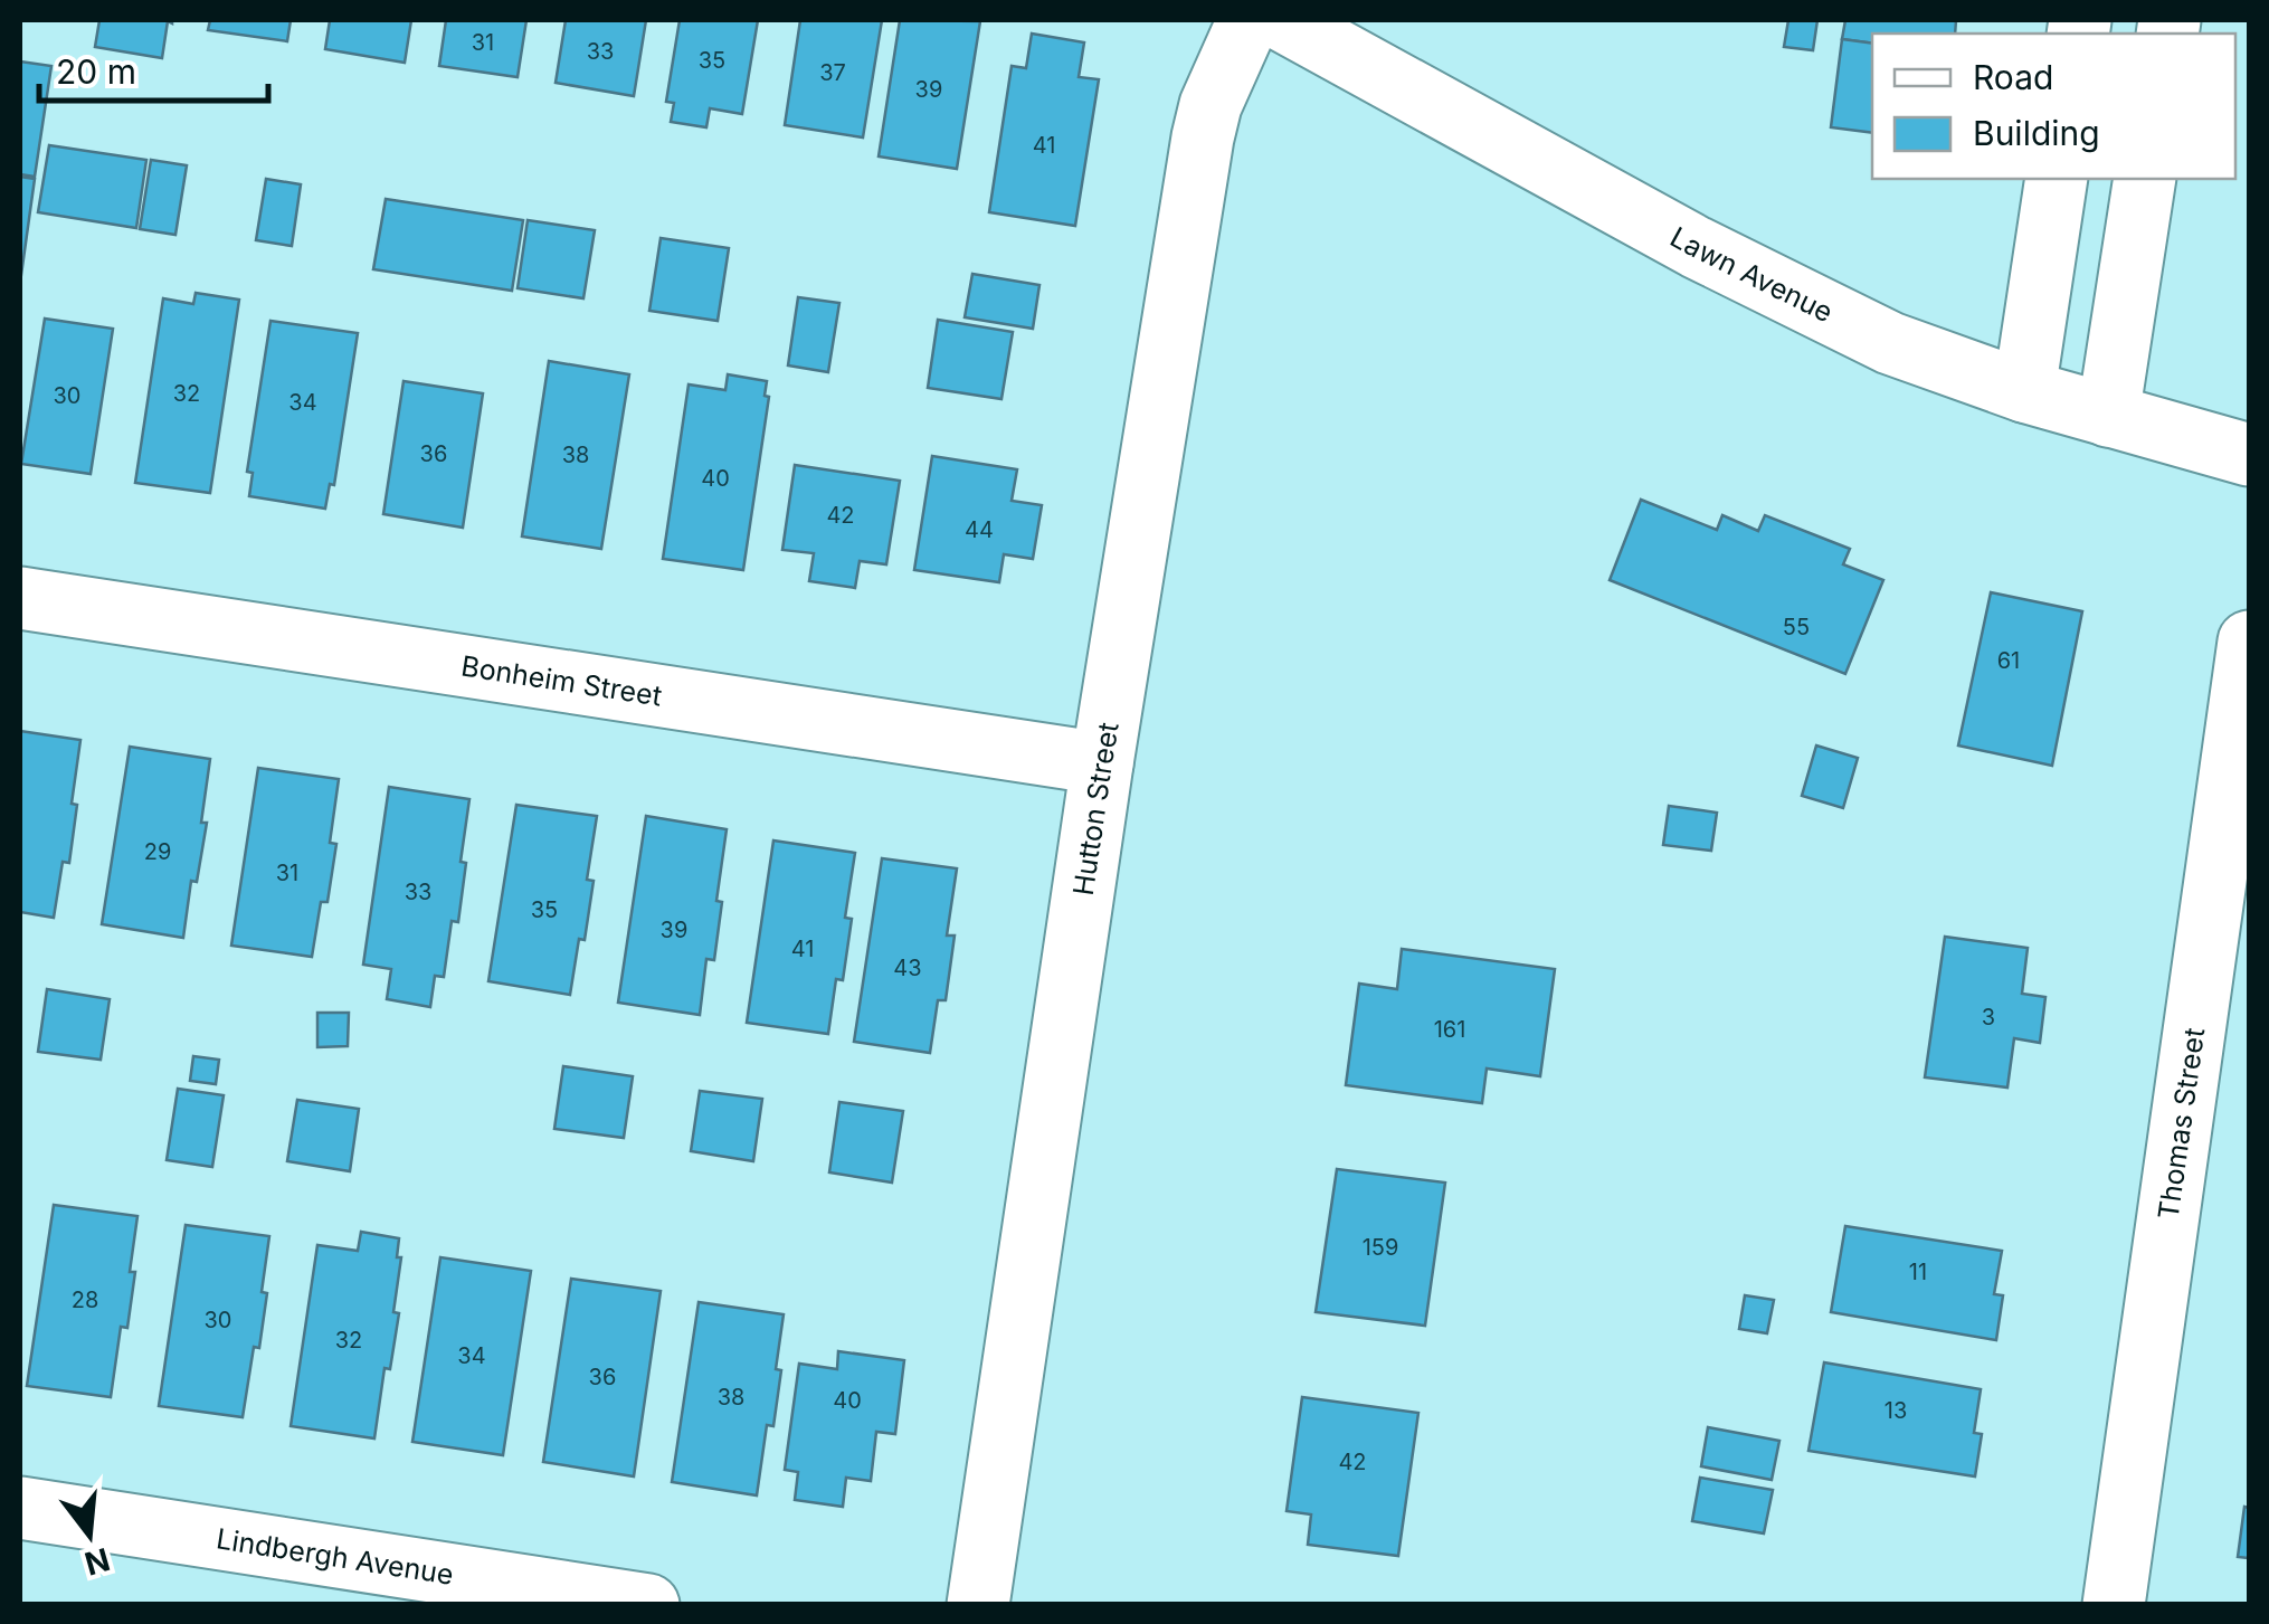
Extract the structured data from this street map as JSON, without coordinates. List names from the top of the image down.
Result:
{
  "streets": {
    "street": [
      "Lawn Avenue",
      "Bonheim Street",
      "Hutton Street",
      "Thomas Street",
      "Lindbergh Avenue"
    ]
  },
  "crossings": [
    ["Bonheim Street", "Hutton Street"]
  ],
  "house_numbers": [
    "31",
    "33",
    "35",
    "37",
    "39",
    "41",
    "32",
    "30",
    "34",
    "36",
    "38",
    "40",
    "42",
    "44",
    "55",
    "61",
    "29",
    "31",
    "33",
    "35",
    "39",
    "41",
    "43",
    "3",
    "161",
    "159",
    "11",
    "28",
    "30",
    "32",
    "34",
    "36",
    "38",
    "40",
    "13",
    "42"
  ],
  "legend": ["Road", "Building"],
  "scale_bar": "20 m",
  "north": "bottom"
}
